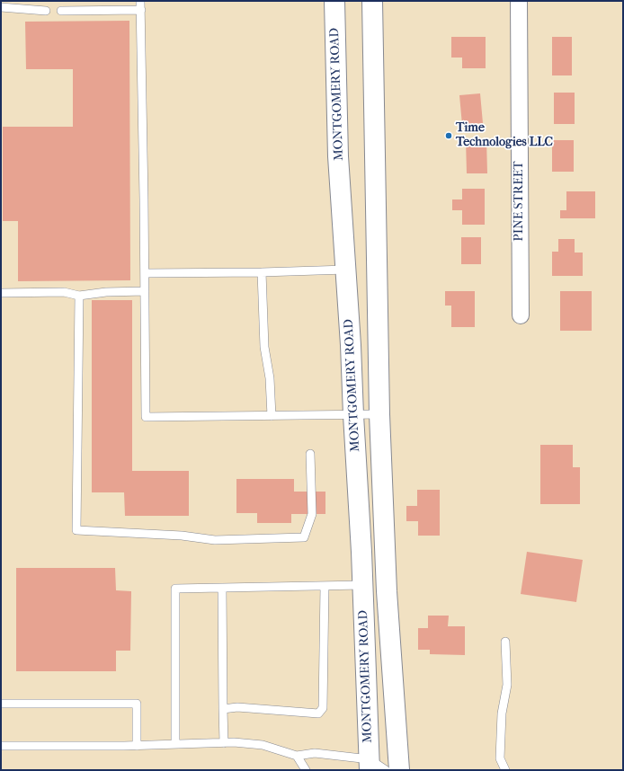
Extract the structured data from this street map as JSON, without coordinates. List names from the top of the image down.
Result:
{
  "streets": {
    "main road": ["MONTGOMERY ROAD"],
    "street": ["PINE STREET"]
  },
  "places": ["Time Technologies LLC"]
}
